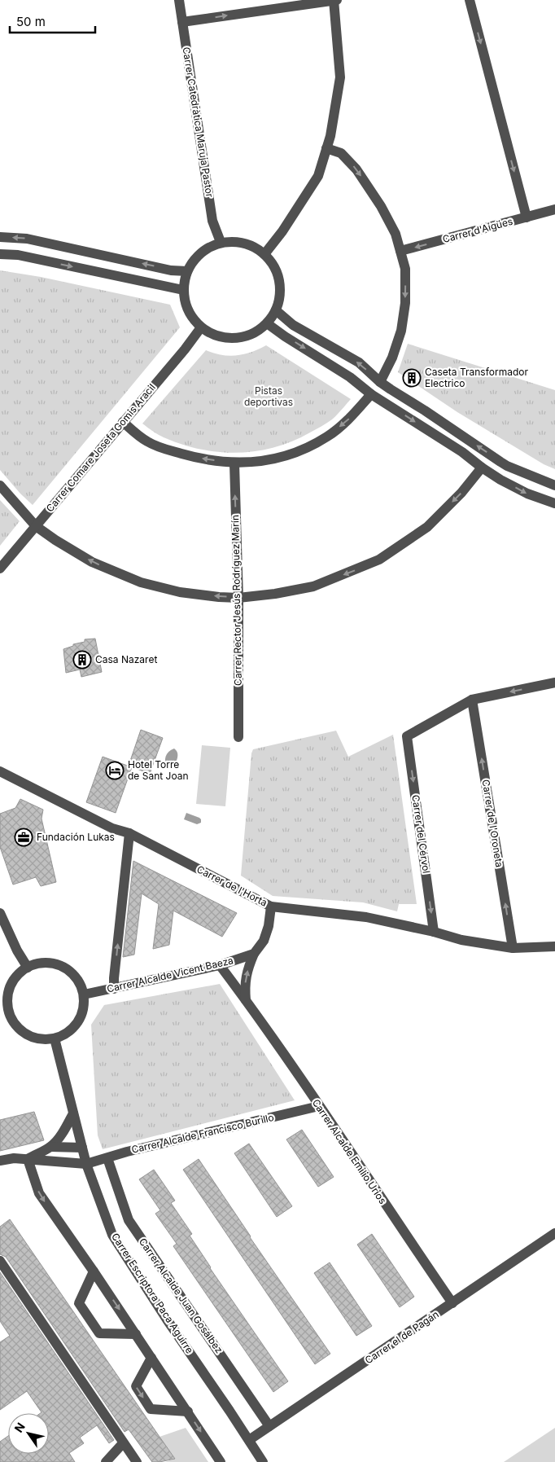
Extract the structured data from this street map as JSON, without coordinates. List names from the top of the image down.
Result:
{
  "streets": {
    "street": [
      "Carrer Catedràtica Maruja Pastor",
      "Carrer d'Aigües",
      "Carrer Comare Josefa Gomis Aracil",
      "Carrer Rector Jesús Rodríguez Marín",
      "Carrer de l'Oroneta",
      "Carrer del Cérvol",
      "Carrer de l'Horta",
      "Carrer Alcalde Vicent Baeza",
      "Carrer Alcalde Francisco Burillo",
      "Carrer Alcalde Emilio Urios",
      "Carrer Escriptora Paca Aguirre",
      "Carrer Alcalde Juan Gosálbez",
      "Carrer el de Pagán"
    ]
  },
  "crossings": [
    ["Carrer Catedràtica Maruja Pastor", "Carrer Comare Josefa Gomis Aracil"],
    ["Carrer de l'Oroneta", "Carrer del Cérvol"],
    ["Carrer de l'Oroneta", "Carrer de l'Horta"],
    ["Carrer del Cérvol", "Carrer de l'Horta"],
    ["Carrer Alcalde Vicent Baeza", "Carrer Alcalde Emilio Urios"],
    ["Carrer Alcalde Vicent Baeza", "Carrer Escriptora Paca Aguirre"],
    ["Carrer Alcalde Francisco Burillo", "Carrer Alcalde Emilio Urios"],
    ["Carrer Alcalde Francisco Burillo", "Carrer Escriptora Paca Aguirre"],
    ["Carrer Alcalde Francisco Burillo", "Carrer Alcalde Juan Gosálbez"],
    ["Carrer Alcalde Emilio Urios", "Carrer el de Pagán"],
    ["Carrer Escriptora Paca Aguirre", "Carrer el de Pagán"],
    ["Carrer Alcalde Juan Gosálbez", "Carrer el de Pagán"]
  ],
  "one_way": [
    "Carrer d'Aigües",
    "Carrer Rector Jesús Rodríguez Marín",
    "Carrer de l'Oroneta",
    "Carrer del Cérvol"
  ],
  "parks": ["Pistas deportivas"],
  "places": {
    "building": ["Caseta Transformador Electrico", "Casa Nazaret"],
    "hotel": ["Hotel Torre de Sant Joan"],
    "office": ["Fundación Lukas"]
  },
  "scale_bar": "50 m",
  "north": "top left"
}
